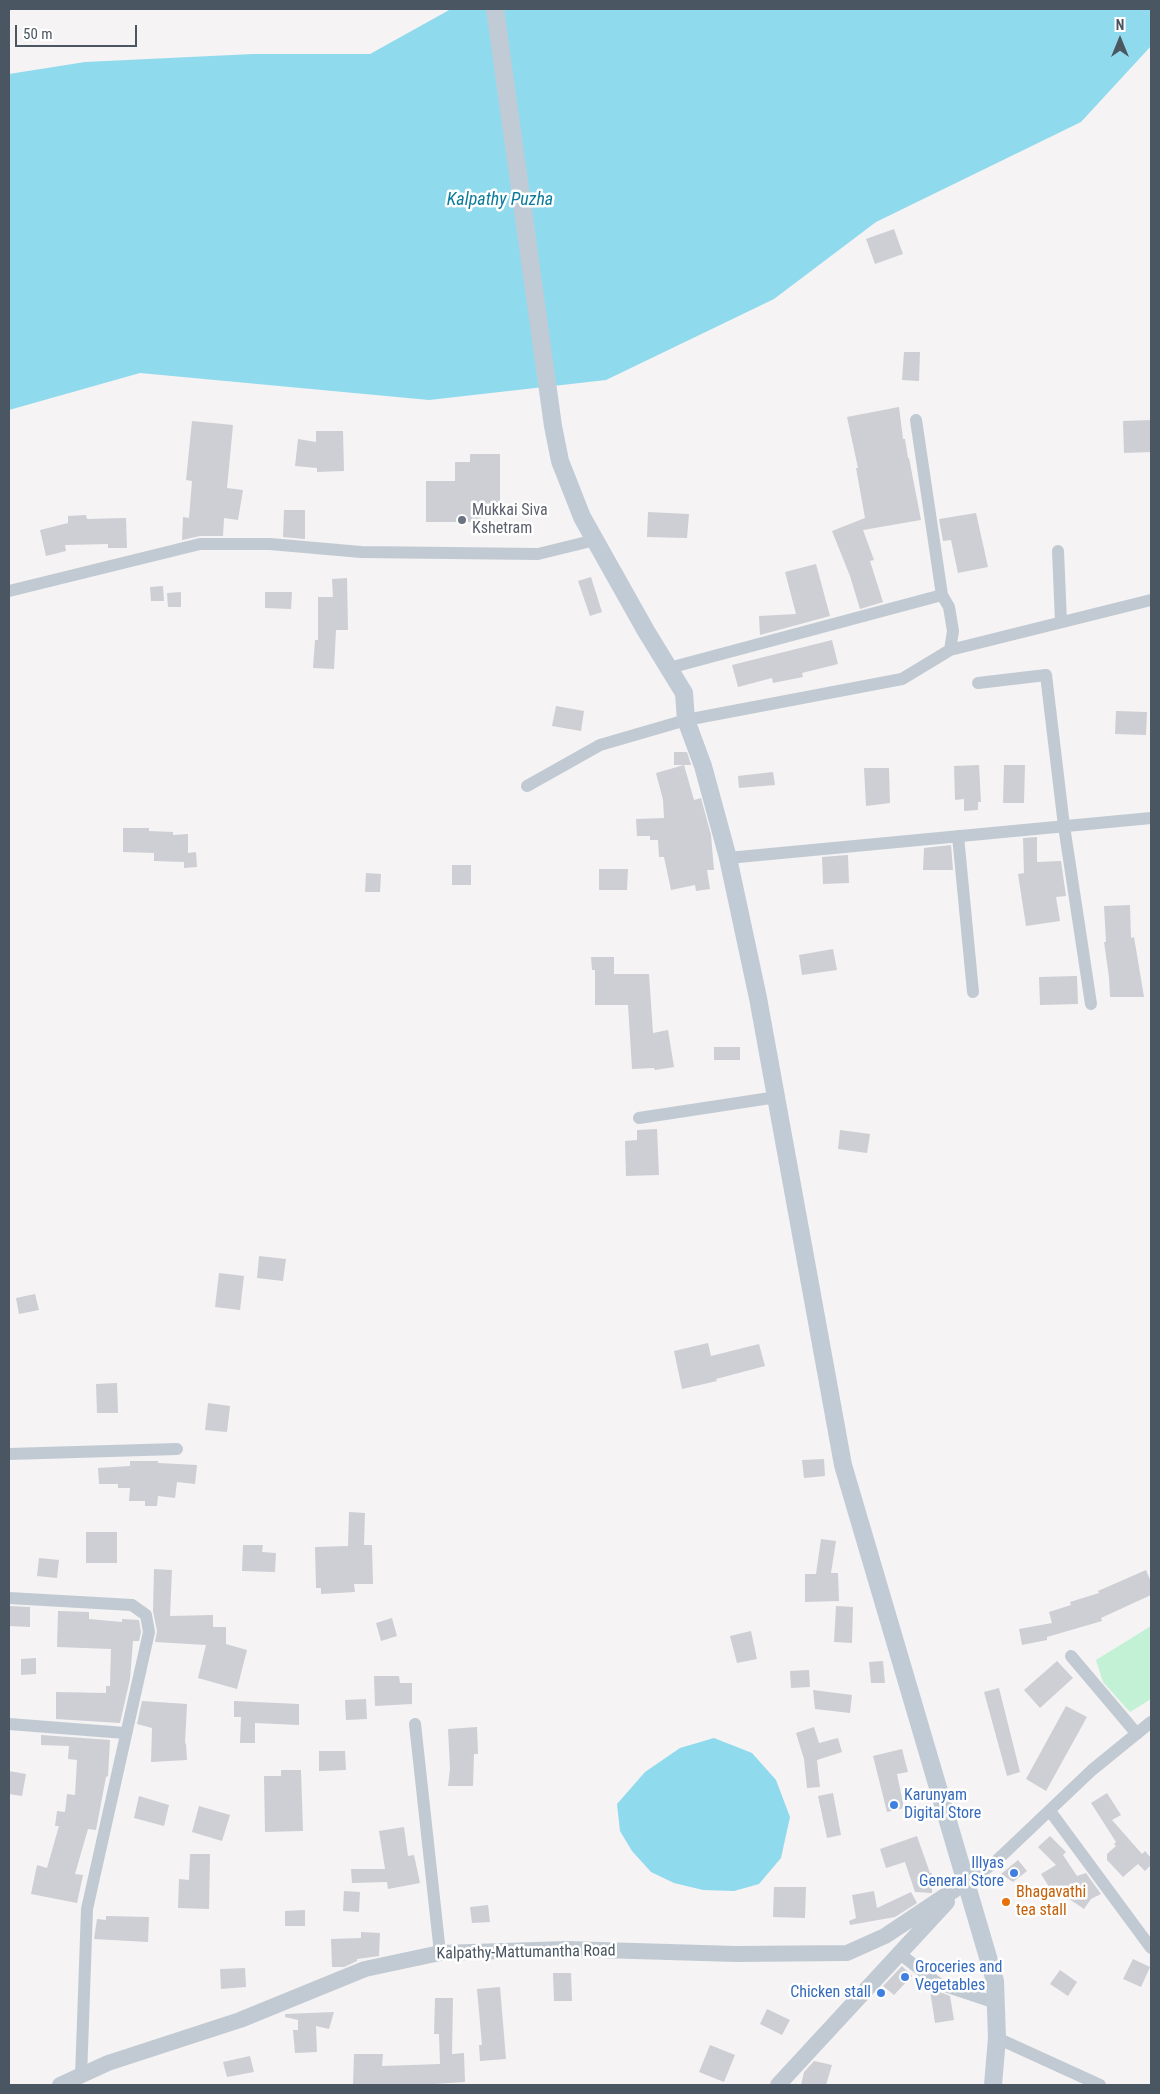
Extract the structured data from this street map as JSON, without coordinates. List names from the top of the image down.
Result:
{
  "streets": {
    "street": ["Kalpathy-Mattumantha Road"]
  },
  "water": ["Kalpathy Puzha"],
  "places": [
    "Mukkai Siva Kshetram",
    "Karunyam Digital Store",
    "Illyas General Store",
    "Bhagavathi tea stall",
    "Groceries and Vegetables",
    "Chicken stall"
  ],
  "scale_bar": "50 m",
  "north": "top"
}
